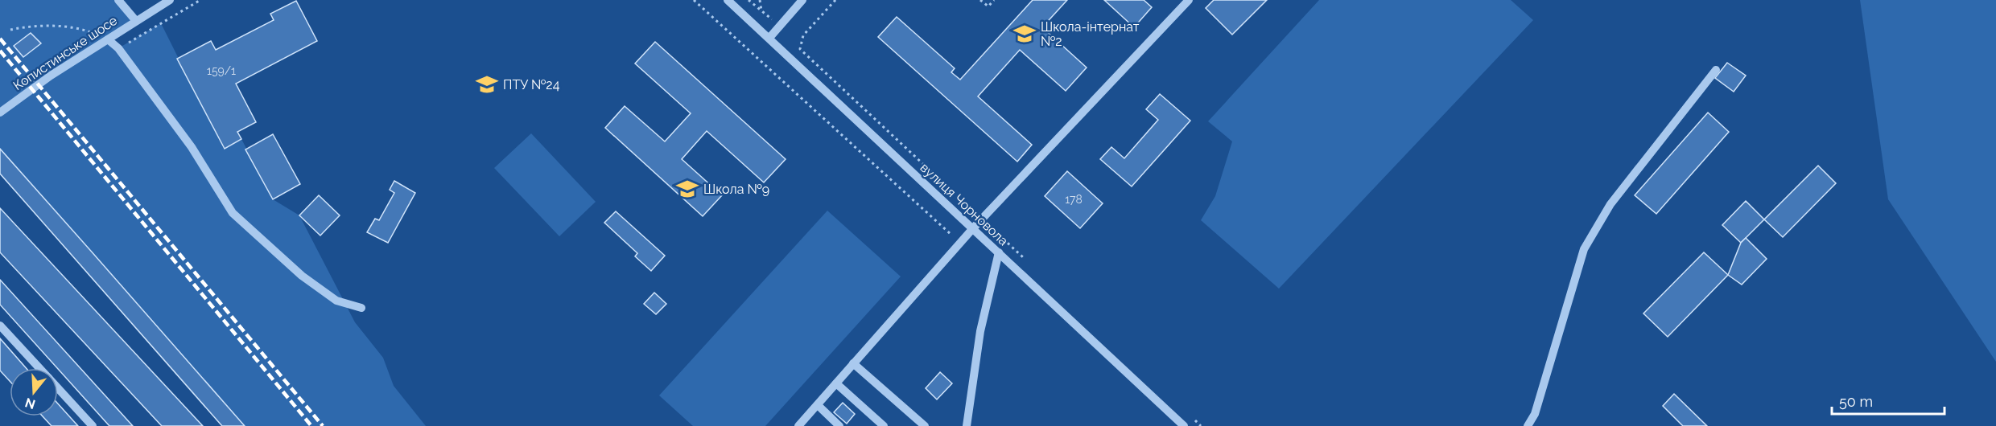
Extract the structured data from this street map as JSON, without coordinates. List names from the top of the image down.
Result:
{
  "streets": {
    "street": ["Копистинське шосе", "вулиця Чорновола"]
  },
  "places": {
    "school or university": ["Школа-інтернат №2", "ПТУ №24", "Школа №9"]
  },
  "house_numbers": ["159/1", "178"],
  "scale_bar": "50 m",
  "north": "bottom"
}
